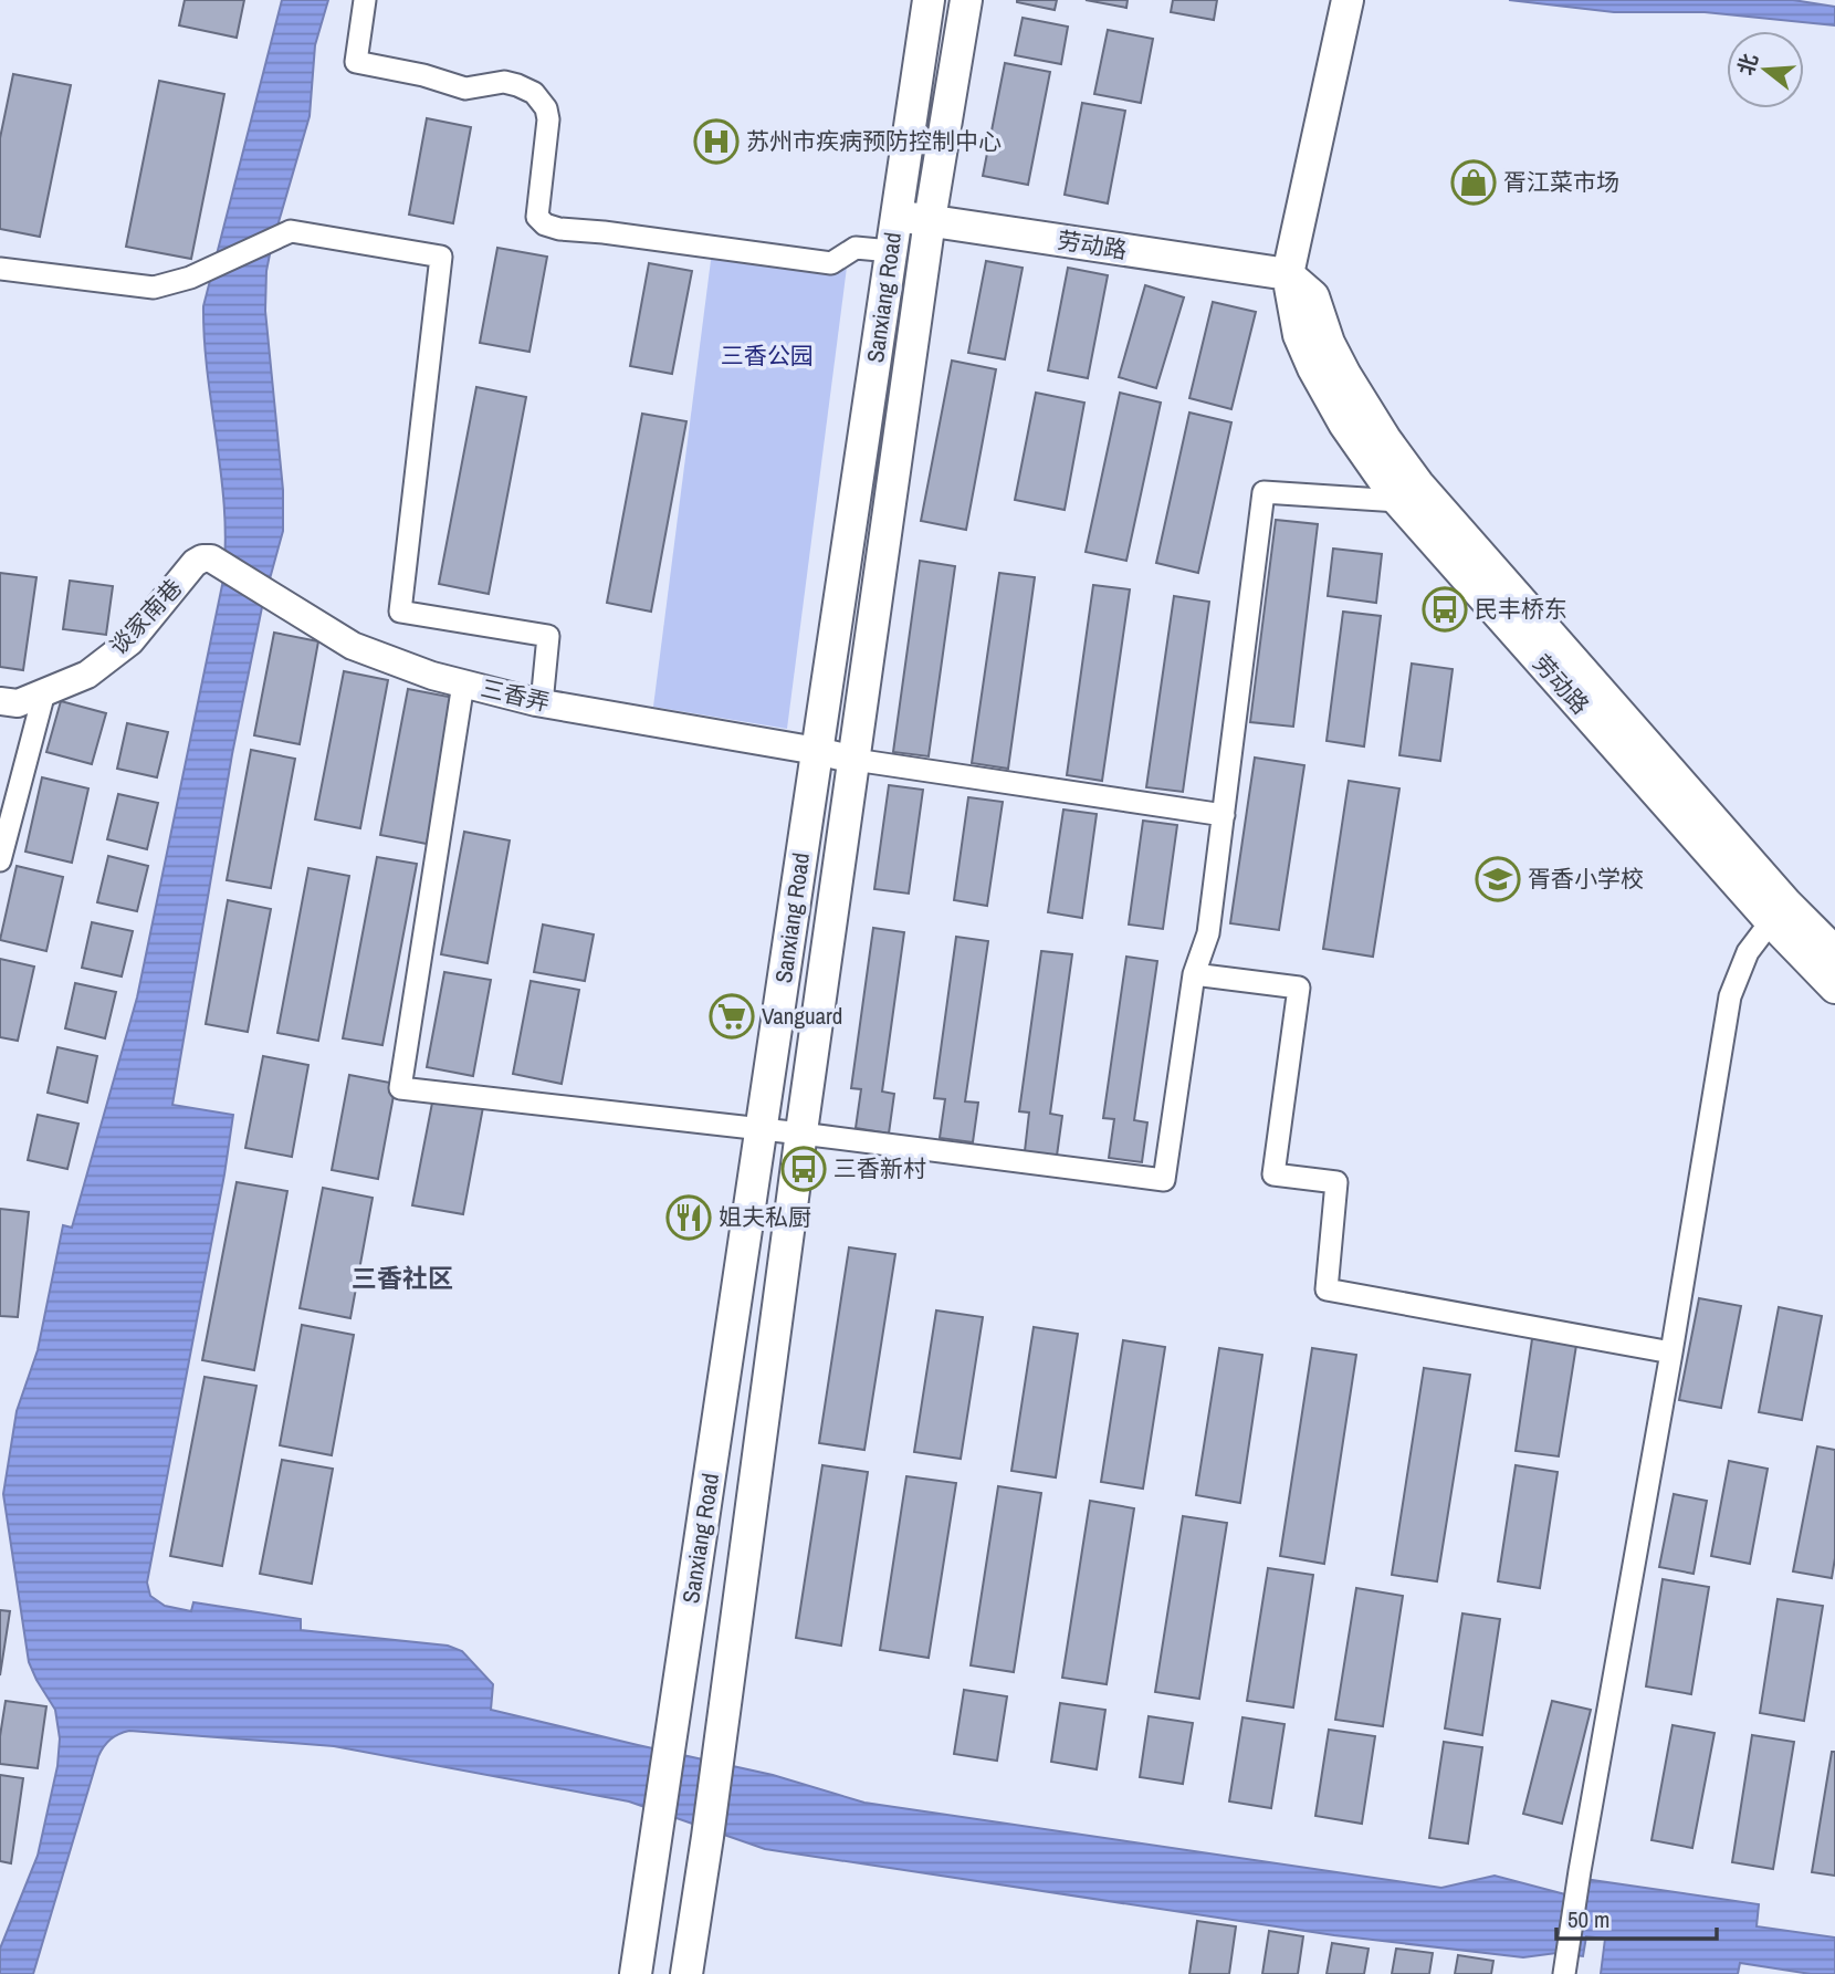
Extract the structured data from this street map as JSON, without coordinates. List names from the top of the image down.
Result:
{
  "streets": {
    "main road": ["劳动路", "Sanxiang Road"],
    "street": ["谈家南巷", "三香弄"]
  },
  "crossings": [
    ["劳动路", "Sanxiang Road"],
    ["Sanxiang Road", "三香弄"],
    ["谈家南巷", "三香弄"]
  ],
  "districts": ["三香社区"],
  "parks": ["三香公园"],
  "places": {
    "hospital": ["苏州市疾病预防控制中心"],
    "shop": ["胥江菜市场"],
    "bus stop": ["民丰桥东", "三香新村"],
    "school or university": ["胥香小学校"],
    "supermarket": ["Vanguard"],
    "restaurant": ["姐夫私厨"]
  },
  "scale_bar": "50 m",
  "north": "left"
}
